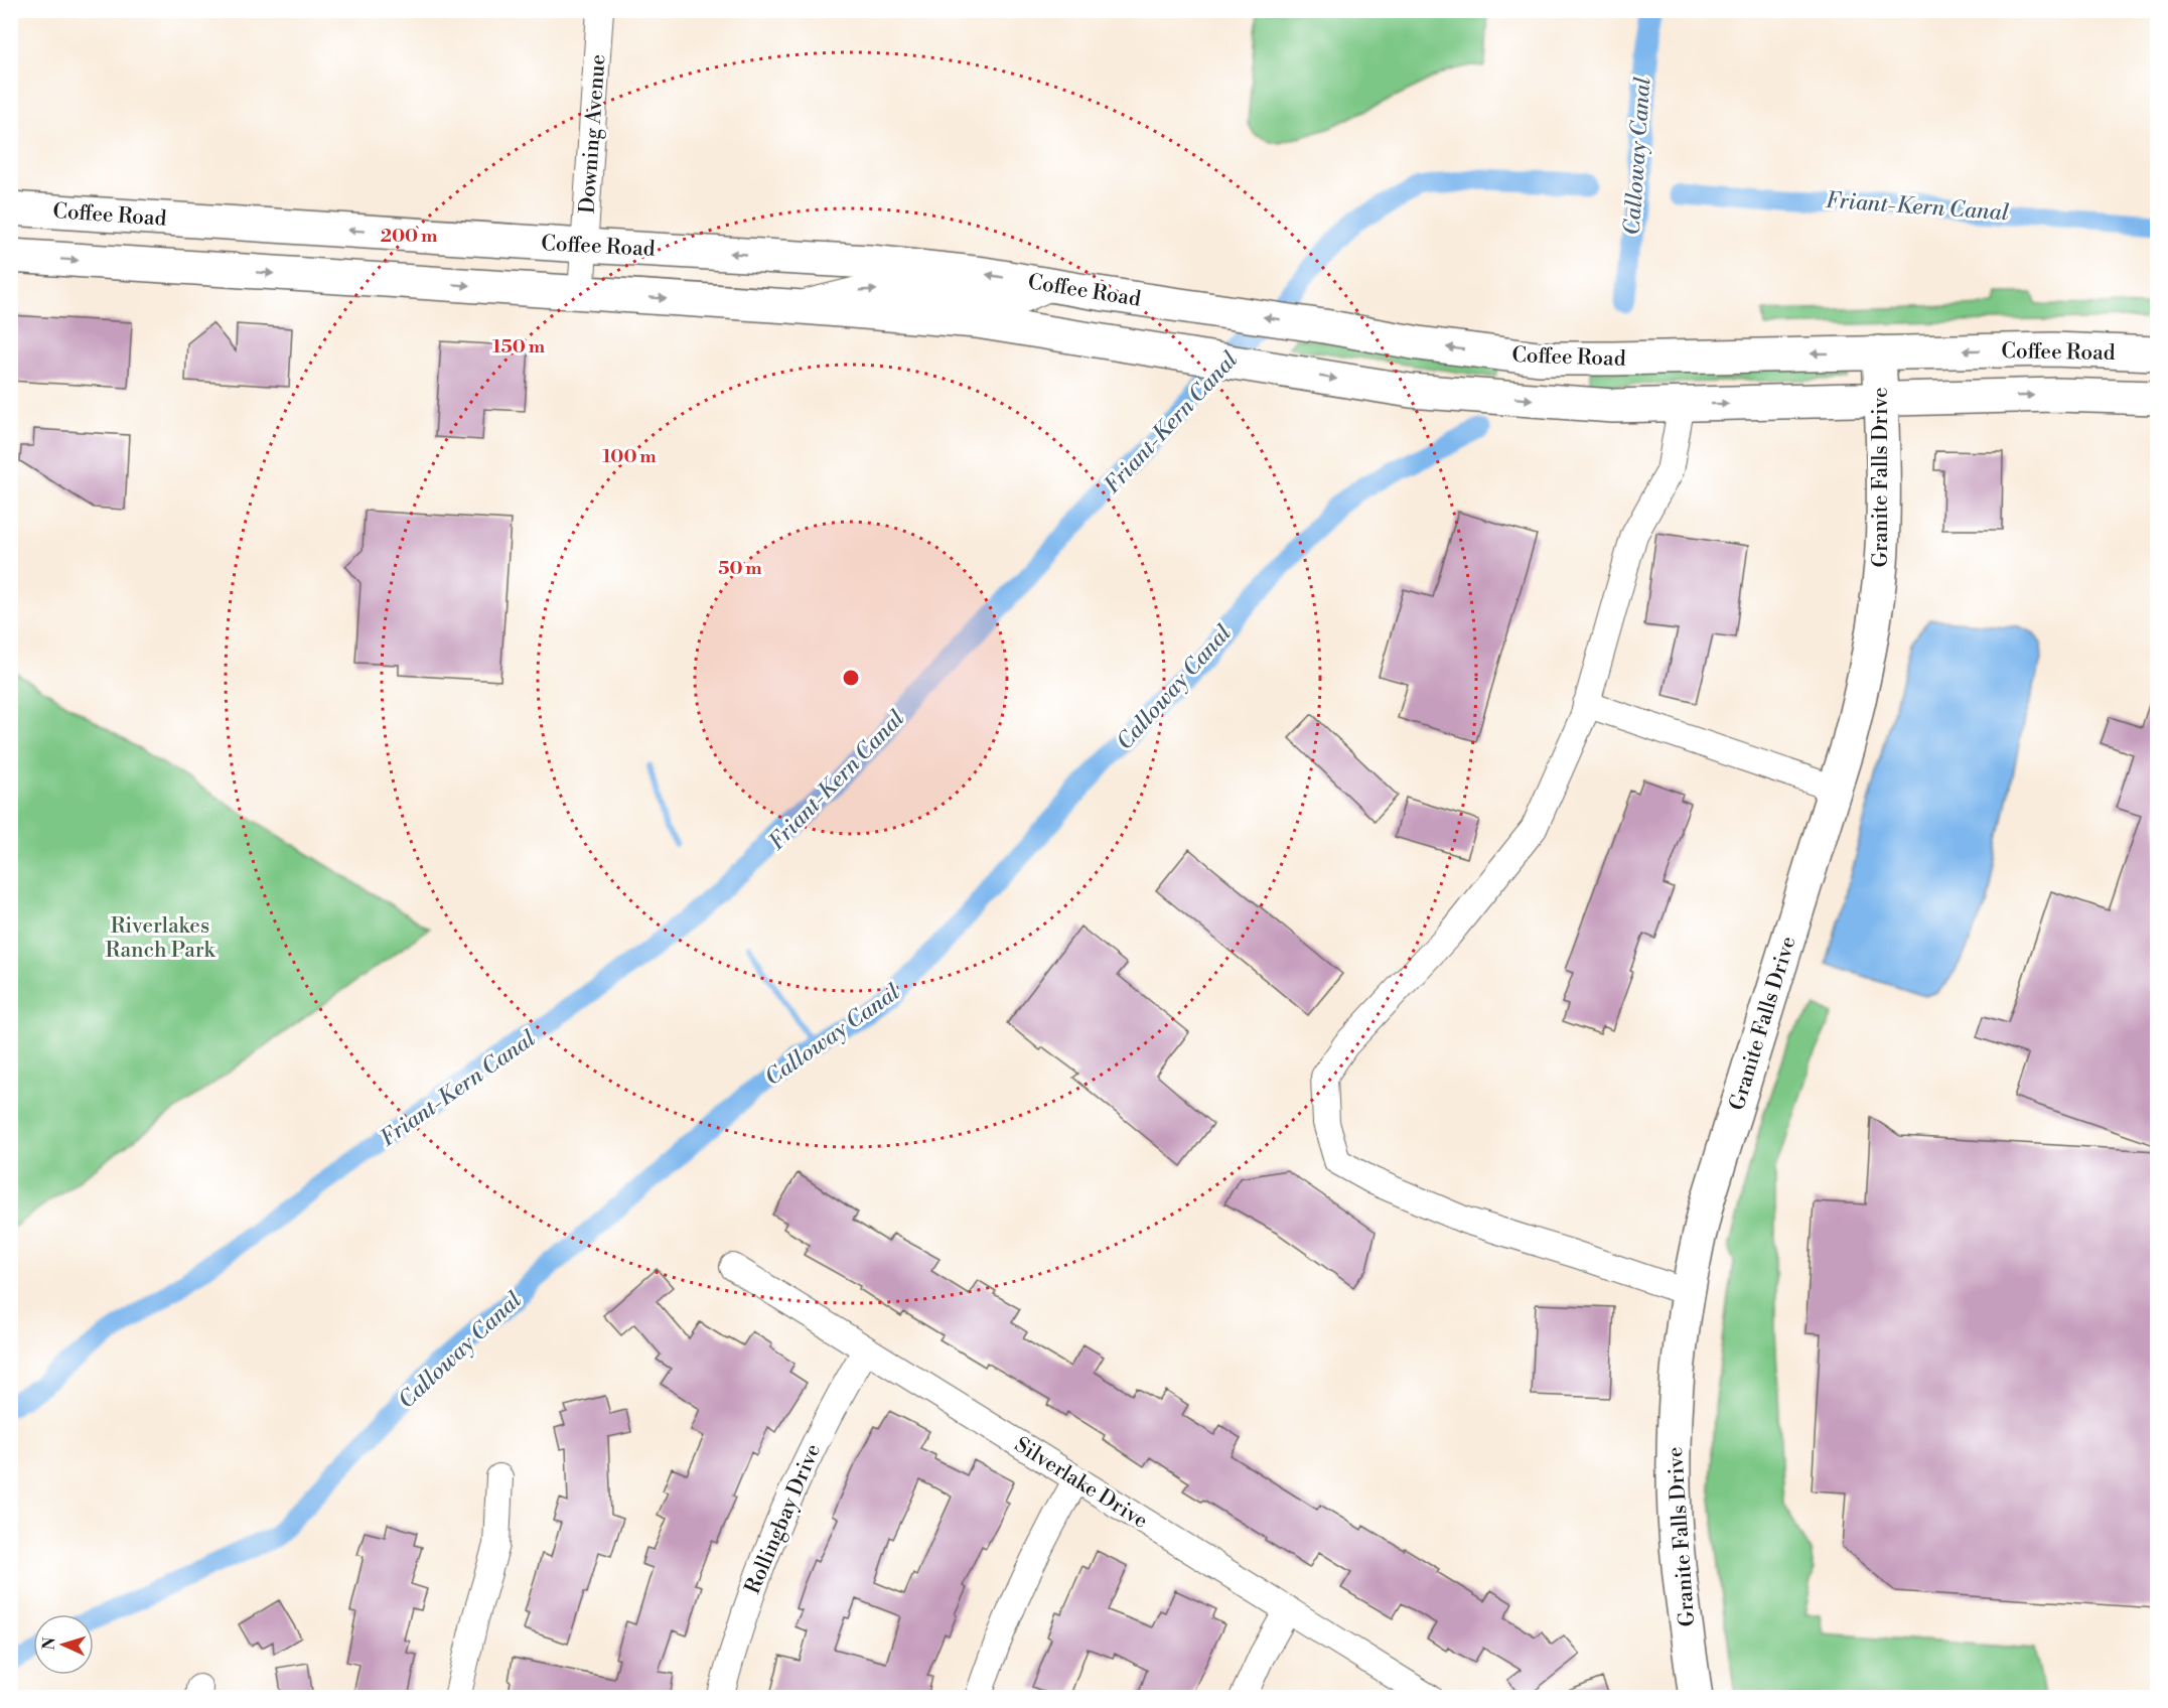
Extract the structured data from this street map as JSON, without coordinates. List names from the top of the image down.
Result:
{
  "streets": {
    "main road": ["Coffee Road", "Granite Falls Drive"],
    "street": ["Downing Avenue", "Silverlake Drive", "Rollingbay Drive"]
  },
  "crossings": [
    ["Downing Avenue", "Coffee Road"],
    ["Coffee Road", "Granite Falls Drive"],
    ["Silverlake Drive", "Rollingbay Drive"]
  ],
  "water": ["Calloway Canal", "Friant-Kern Canal"],
  "parks": ["Riverlakes Ranch Park"],
  "north": "left",
  "rings": [
    "200 m",
    "150 m",
    "100 m",
    "50 m"
  ]
}
